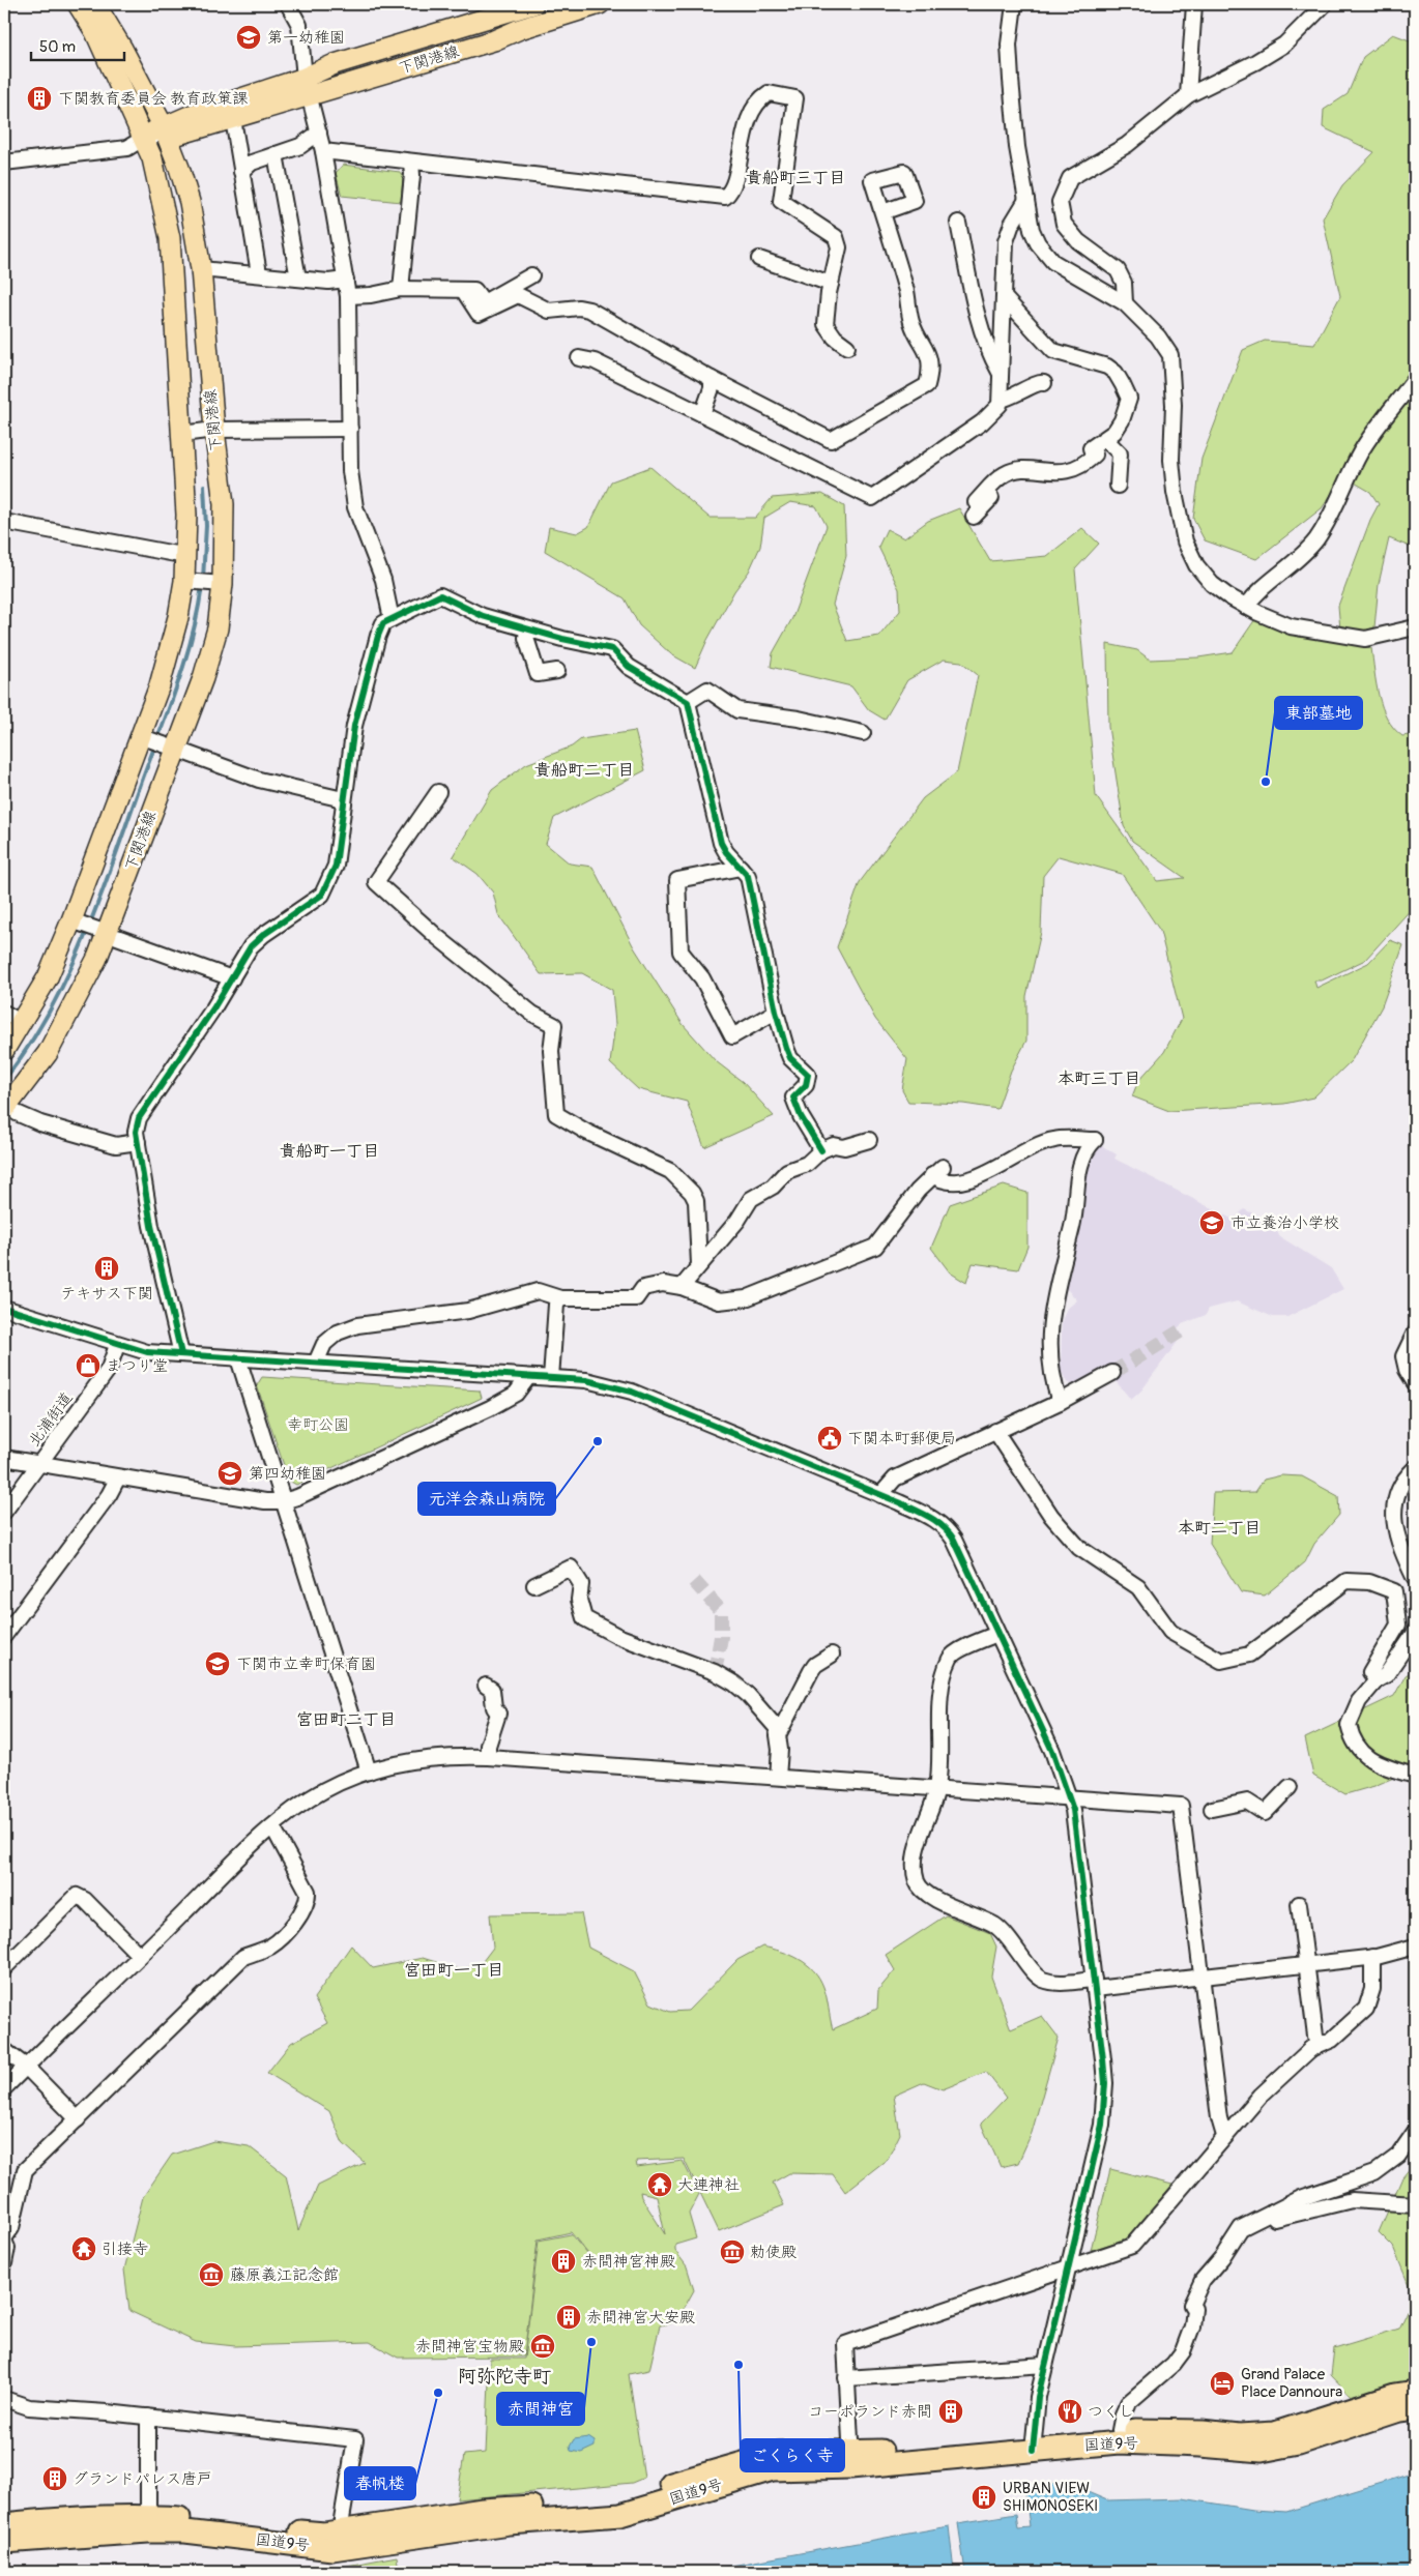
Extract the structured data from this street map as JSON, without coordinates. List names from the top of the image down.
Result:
{
  "streets": {
    "highway": ["国道9号"],
    "main road": ["下関港線"],
    "street": ["北浦街道"]
  },
  "districts": [
    "貴船町三丁目",
    "貴船町二丁目",
    "本町三丁目",
    "貴船町一丁目",
    "本町二丁目",
    "宮田町二丁目",
    "宮田町一丁目",
    "阿弥陀寺町"
  ],
  "parks": ["幸町公園"],
  "places": {
    "school or university": [
      "第一幼稚園",
      "市立養治小学校",
      "第四幼稚園",
      "下関市立幸町保育園"
    ],
    "building": [
      "下関教育委員会 教育政策課",
      "テキサス下関",
      "赤間神宮神殿",
      "赤間神宮大安殿",
      "コーポランド赤間",
      "グランドパレス唐戸",
      "URBAN VIEW SHIMONOSEKI"
    ],
    "other": [
      "東部墓地",
      "元洋会森山病院",
      "赤間神宮",
      "ごくらく寺",
      "春帆楼"
    ],
    "shop": ["まつり堂"],
    "public building": ["下関本町郵便局"],
    "temple": ["大連神社", "引接寺"],
    "museum": ["勅使殿", "藤原義江記念館", "赤間神宮宝物殿"],
    "hotel": ["Grand Palace Place Dannoura"],
    "restaurant": ["つくし"]
  },
  "scale_bar": "50 m"
}
